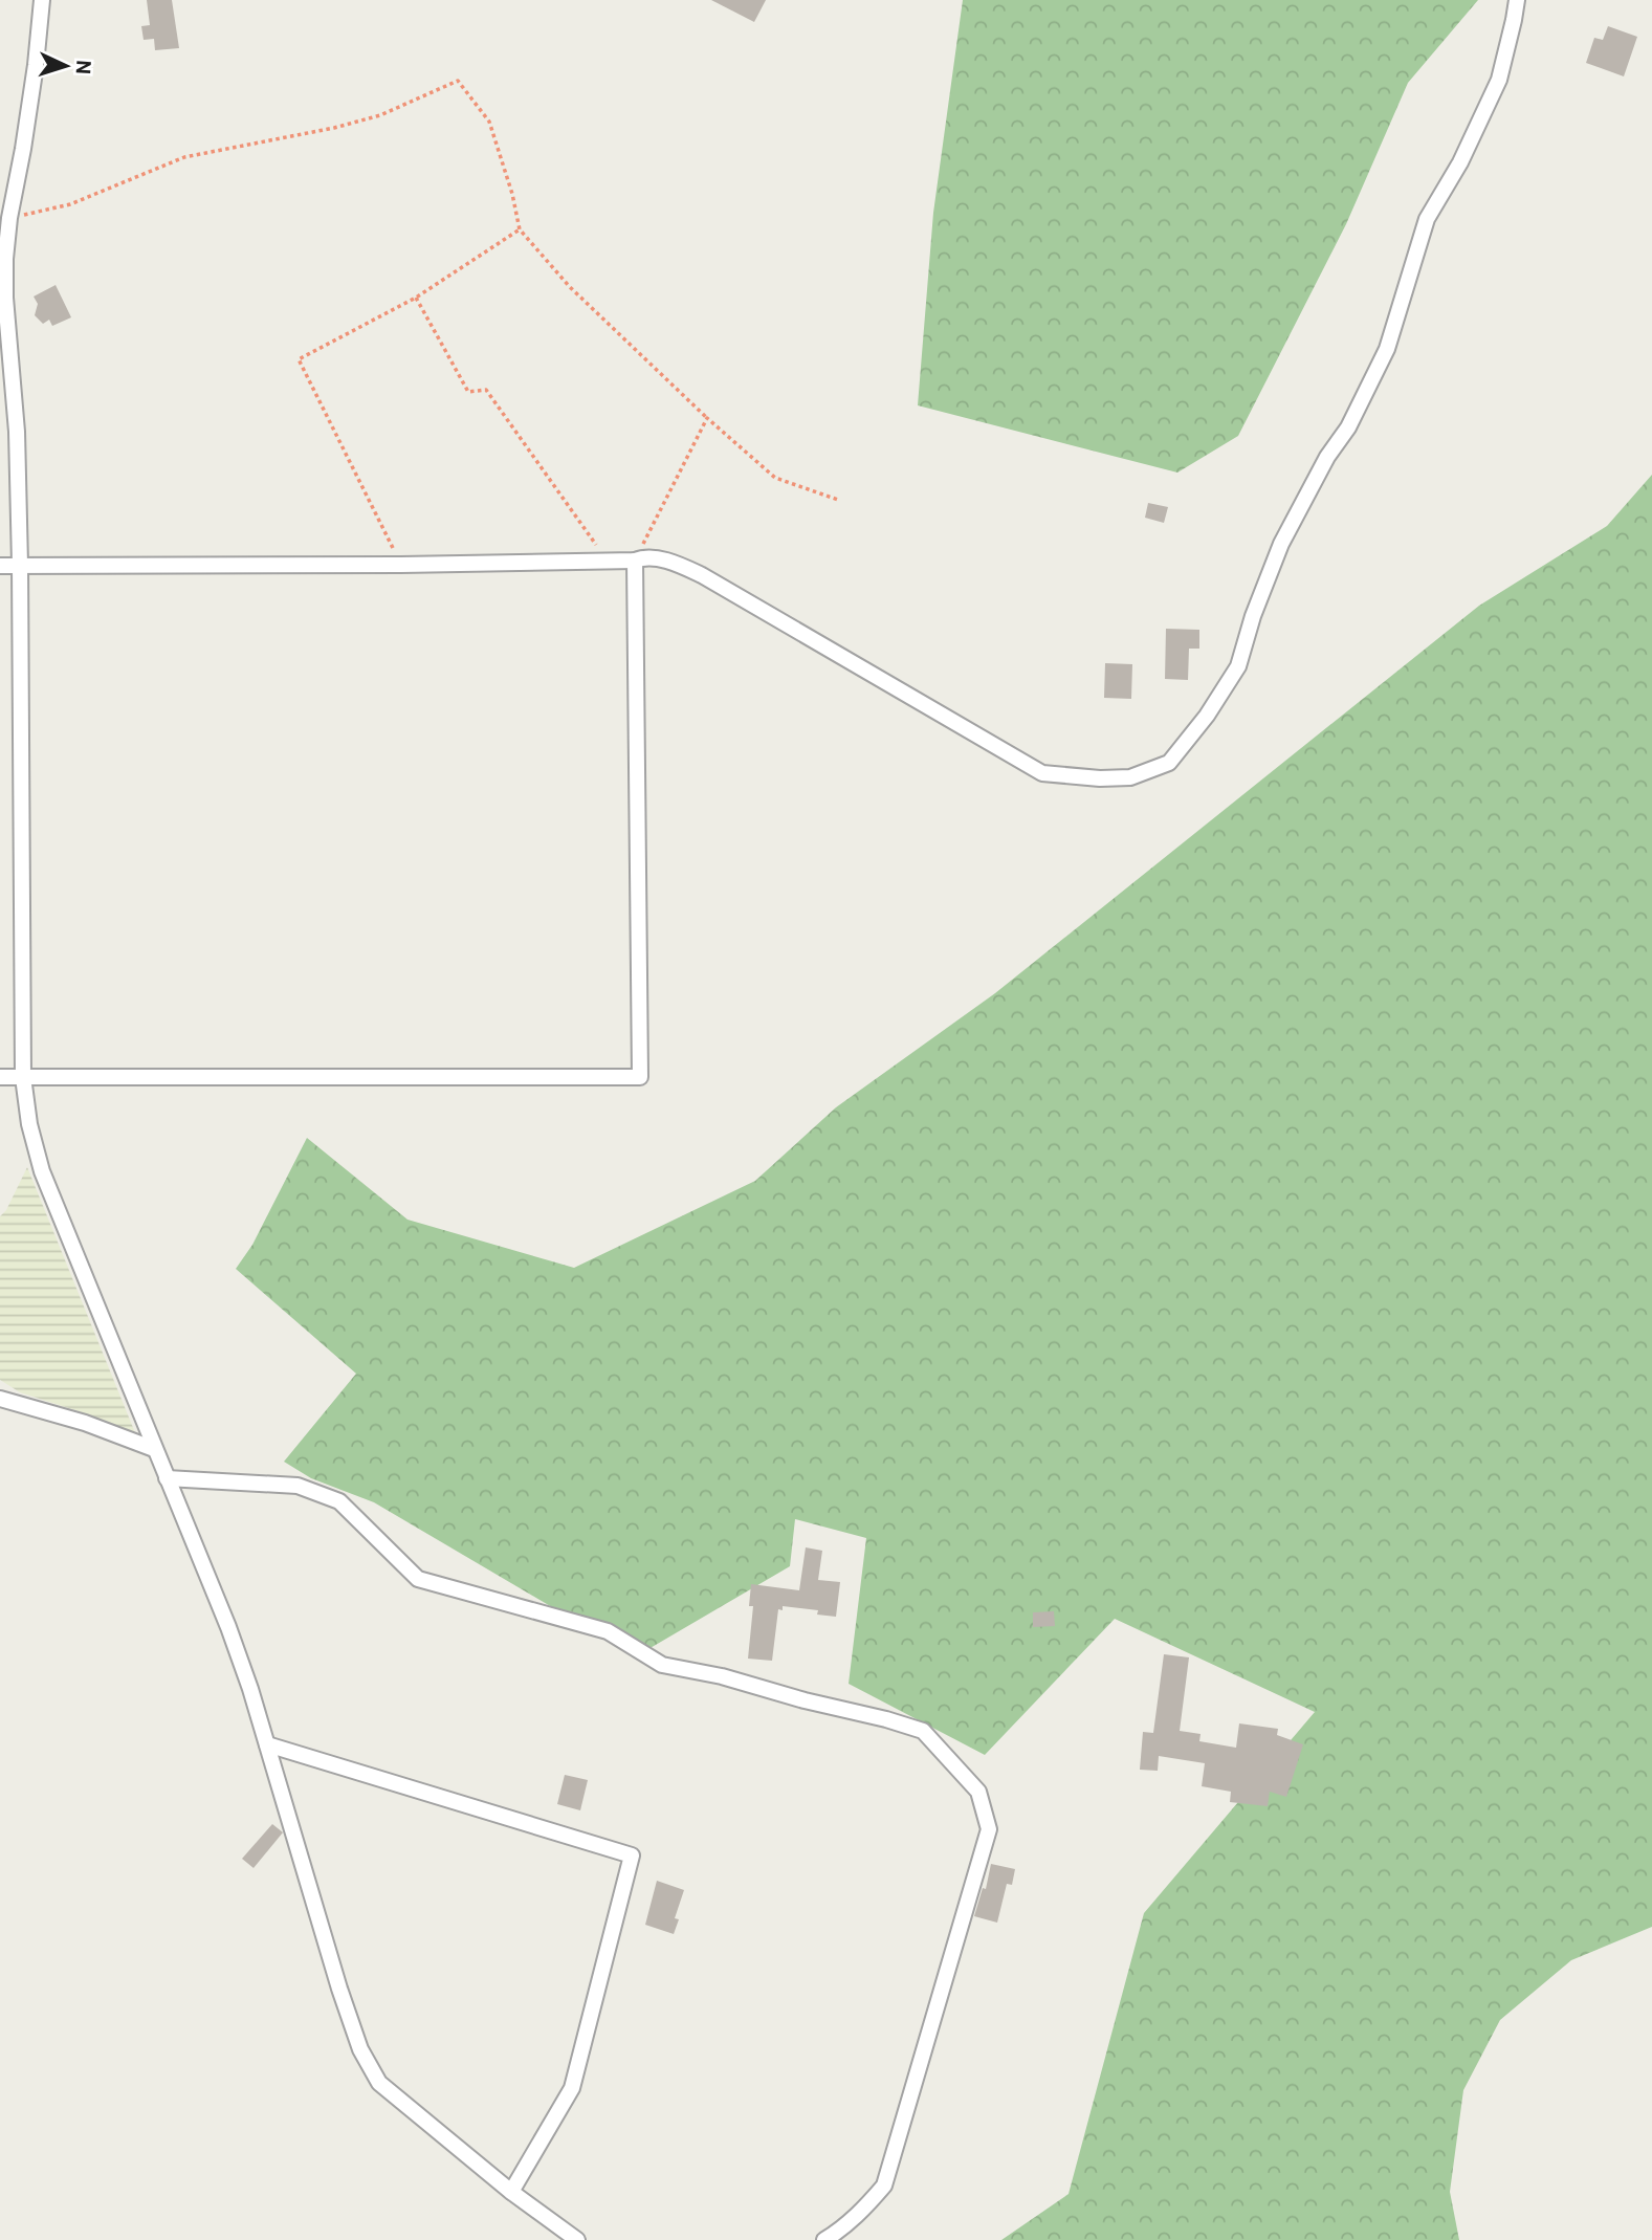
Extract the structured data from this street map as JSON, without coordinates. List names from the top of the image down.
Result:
{
  "north": "right"
}
